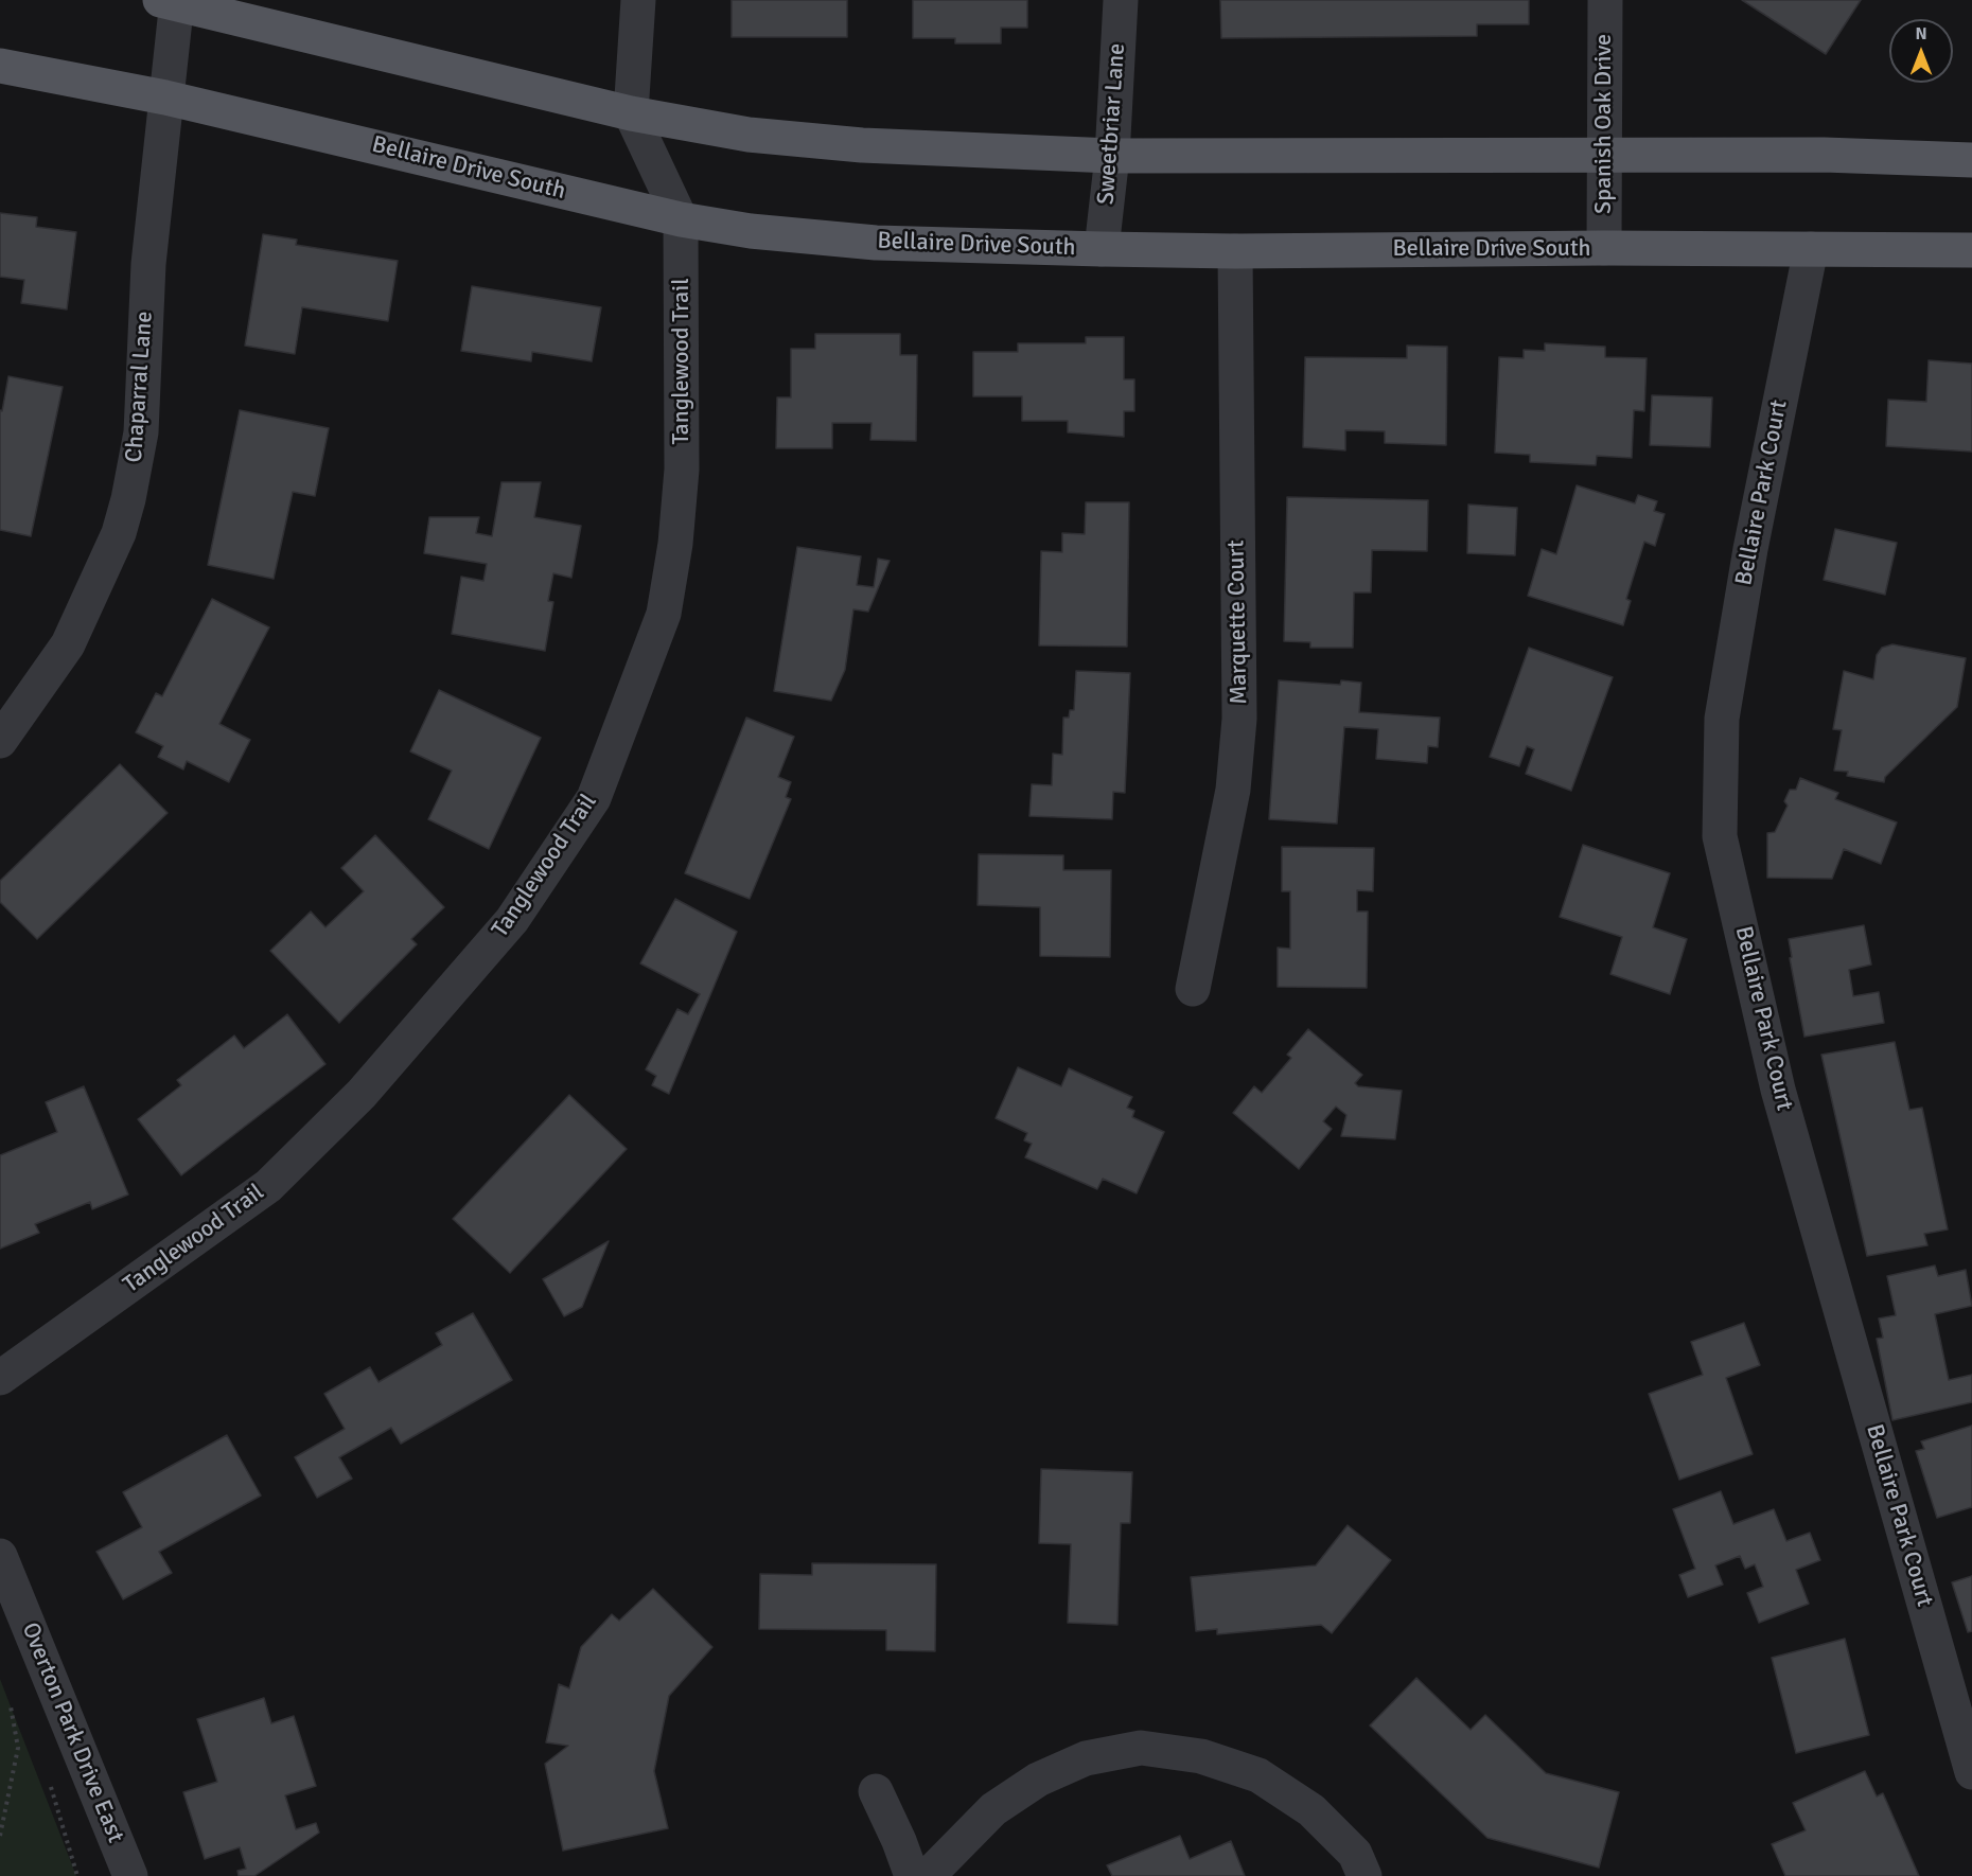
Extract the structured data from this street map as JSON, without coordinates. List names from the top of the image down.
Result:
{
  "streets": {
    "main road": ["Bellaire Drive South"],
    "street": [
      "Sweetbriar Lane",
      "Spanish Oak Drive",
      "Tanglewood Trail",
      "Chaparral Lane",
      "Bellaire Park Court",
      "Marquette Court",
      "Overton Park Drive East"
    ]
  },
  "crossings": [
    ["Sweetbriar Lane", "Bellaire Drive South"],
    ["Spanish Oak Drive", "Bellaire Drive South"],
    ["Bellaire Drive South", "Tanglewood Trail"],
    ["Bellaire Drive South", "Chaparral Lane"],
    ["Bellaire Drive South", "Bellaire Park Court"],
    ["Bellaire Drive South", "Marquette Court"]
  ],
  "north": "top"
}
